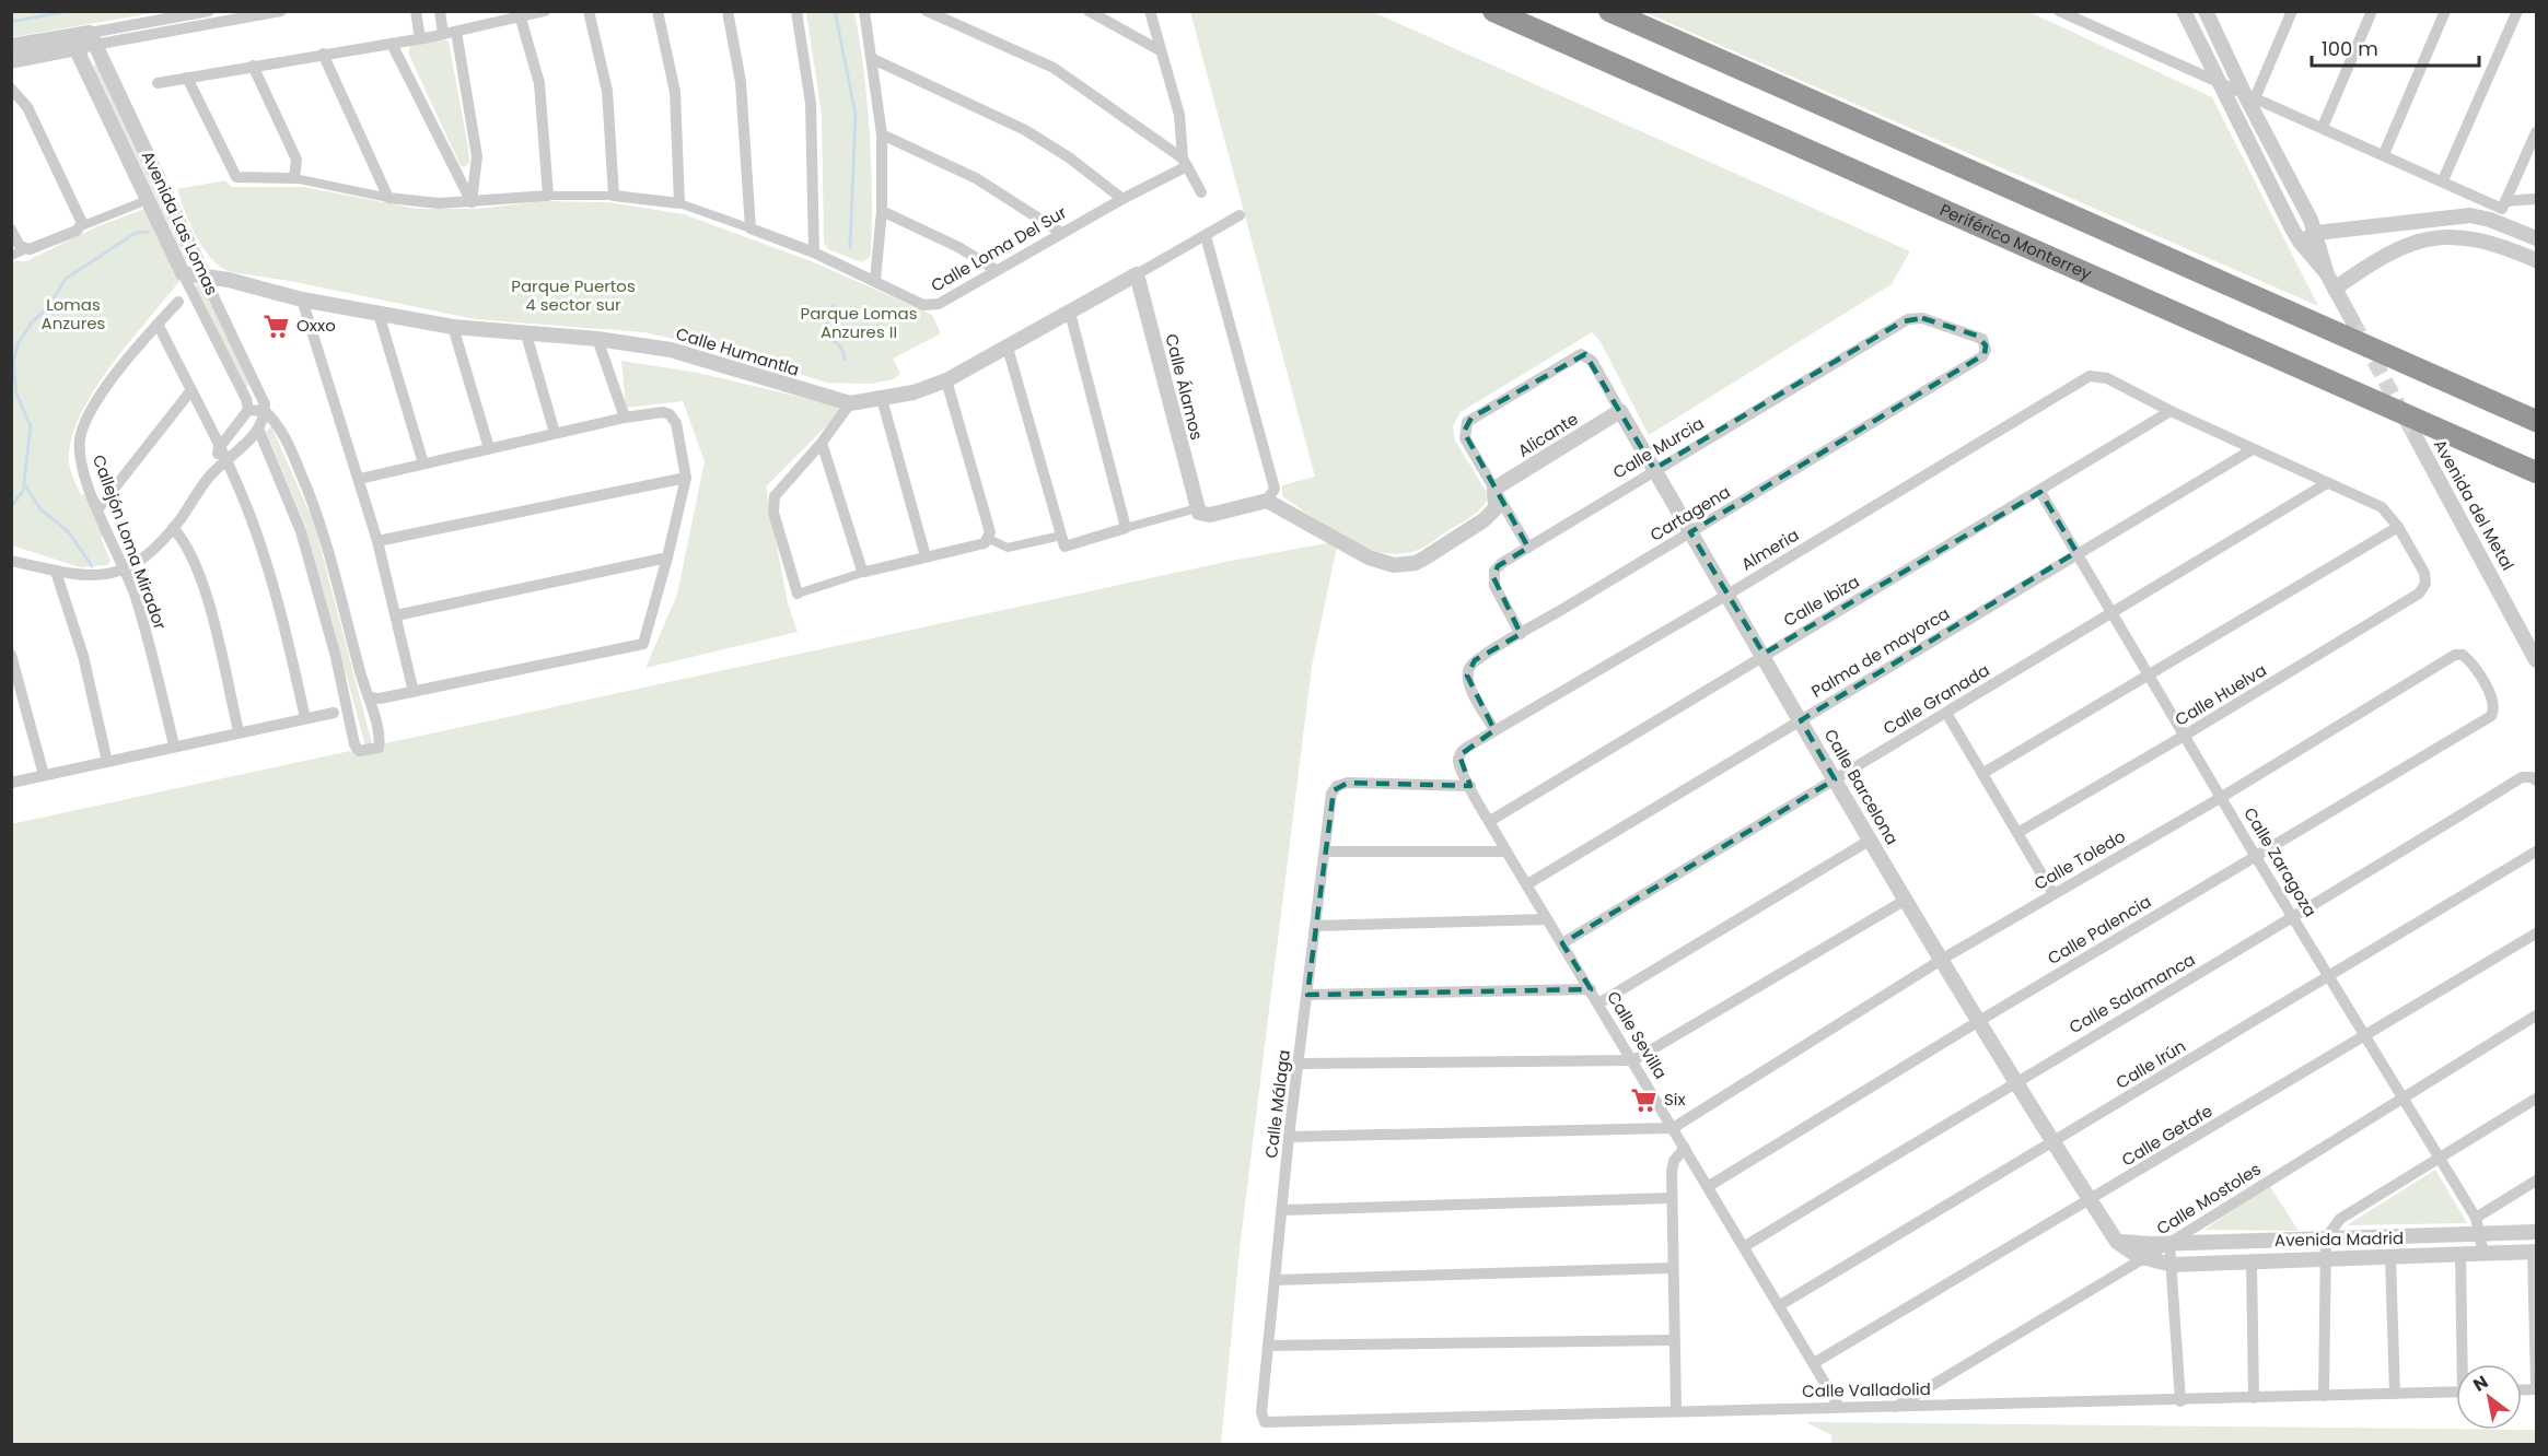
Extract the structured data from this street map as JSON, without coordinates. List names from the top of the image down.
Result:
{
  "streets": {
    "highway": ["Periférico Monterrey"],
    "street": [
      "Avenida Las Lomas",
      "Calle Loma Del Sur",
      "Calle Humantla",
      "Calle Álamos",
      "Alicante",
      "Calle Murcia",
      "Avenida del Metal",
      "Cartagena",
      "Callejón Loma Mirador",
      "Almeria",
      "Calle Ibiza",
      "Palma de mayorca",
      "Calle Huelva",
      "Calle Granada",
      "Calle Barcelona",
      "Calle Toledo",
      "Calle Zaragoza",
      "Calle Palencia",
      "Calle Salamanca",
      "Calle Sevilla",
      "Calle Irún",
      "Calle Málaga",
      "Calle Getafe",
      "Calle Mostoles",
      "Avenida Madrid",
      "Calle Valladolid"
    ]
  },
  "crossings": [
    ["Avenida Las Lomas", "Calle Humantla"],
    ["Calle Humantla", "Calle Álamos"],
    ["Alicante", "Calle Barcelona"],
    ["Calle Murcia", "Cartagena"],
    ["Calle Murcia", "Calle Barcelona"],
    ["Cartagena", "Almeria"],
    ["Cartagena", "Calle Barcelona"],
    ["Almeria", "Calle Ibiza"],
    ["Almeria", "Calle Barcelona"],
    ["Almeria", "Calle Sevilla"],
    ["Calle Ibiza", "Calle Barcelona"],
    ["Calle Ibiza", "Calle Zaragoza"],
    ["Calle Ibiza", "Calle Sevilla"],
    ["Palma de mayorca", "Calle Barcelona"],
    ["Palma de mayorca", "Calle Zaragoza"],
    ["Palma de mayorca", "Calle Sevilla"],
    ["Calle Huelva", "Calle Zaragoza"],
    ["Calle Granada", "Calle Barcelona"],
    ["Calle Granada", "Calle Zaragoza"],
    ["Calle Granada", "Calle Sevilla"],
    ["Calle Barcelona", "Calle Toledo"],
    ["Calle Barcelona", "Calle Palencia"],
    ["Calle Barcelona", "Calle Salamanca"],
    ["Calle Barcelona", "Calle Irún"],
    ["Calle Barcelona", "Calle Getafe"],
    ["Calle Barcelona", "Calle Mostoles"],
    ["Calle Barcelona", "Avenida Madrid"],
    ["Calle Toledo", "Calle Zaragoza"],
    ["Calle Toledo", "Calle Palencia"],
    ["Calle Toledo", "Calle Sevilla"],
    ["Calle Zaragoza", "Calle Palencia"],
    ["Calle Zaragoza", "Calle Salamanca"],
    ["Calle Zaragoza", "Calle Irún"],
    ["Calle Zaragoza", "Calle Getafe"],
    ["Calle Zaragoza", "Calle Mostoles"],
    ["Calle Zaragoza", "Avenida Madrid"],
    ["Calle Palencia", "Calle Sevilla"],
    ["Calle Salamanca", "Calle Sevilla"],
    ["Calle Sevilla", "Calle Irún"],
    ["Calle Sevilla", "Calle Málaga"],
    ["Calle Sevilla", "Calle Getafe"],
    ["Calle Sevilla", "Calle Valladolid"],
    ["Calle Málaga", "Calle Valladolid"],
    ["Calle Mostoles", "Avenida Madrid"],
    ["Calle Mostoles", "Calle Valladolid"]
  ],
  "parks": ["Parque Puertos 4 sector sur", "Lomas Anzures", "Parque Lomas Anzures II"],
  "places": {
    "supermarket": ["Oxxo", "Six"]
  },
  "scale_bar": "100 m",
  "north": "top left"
}
